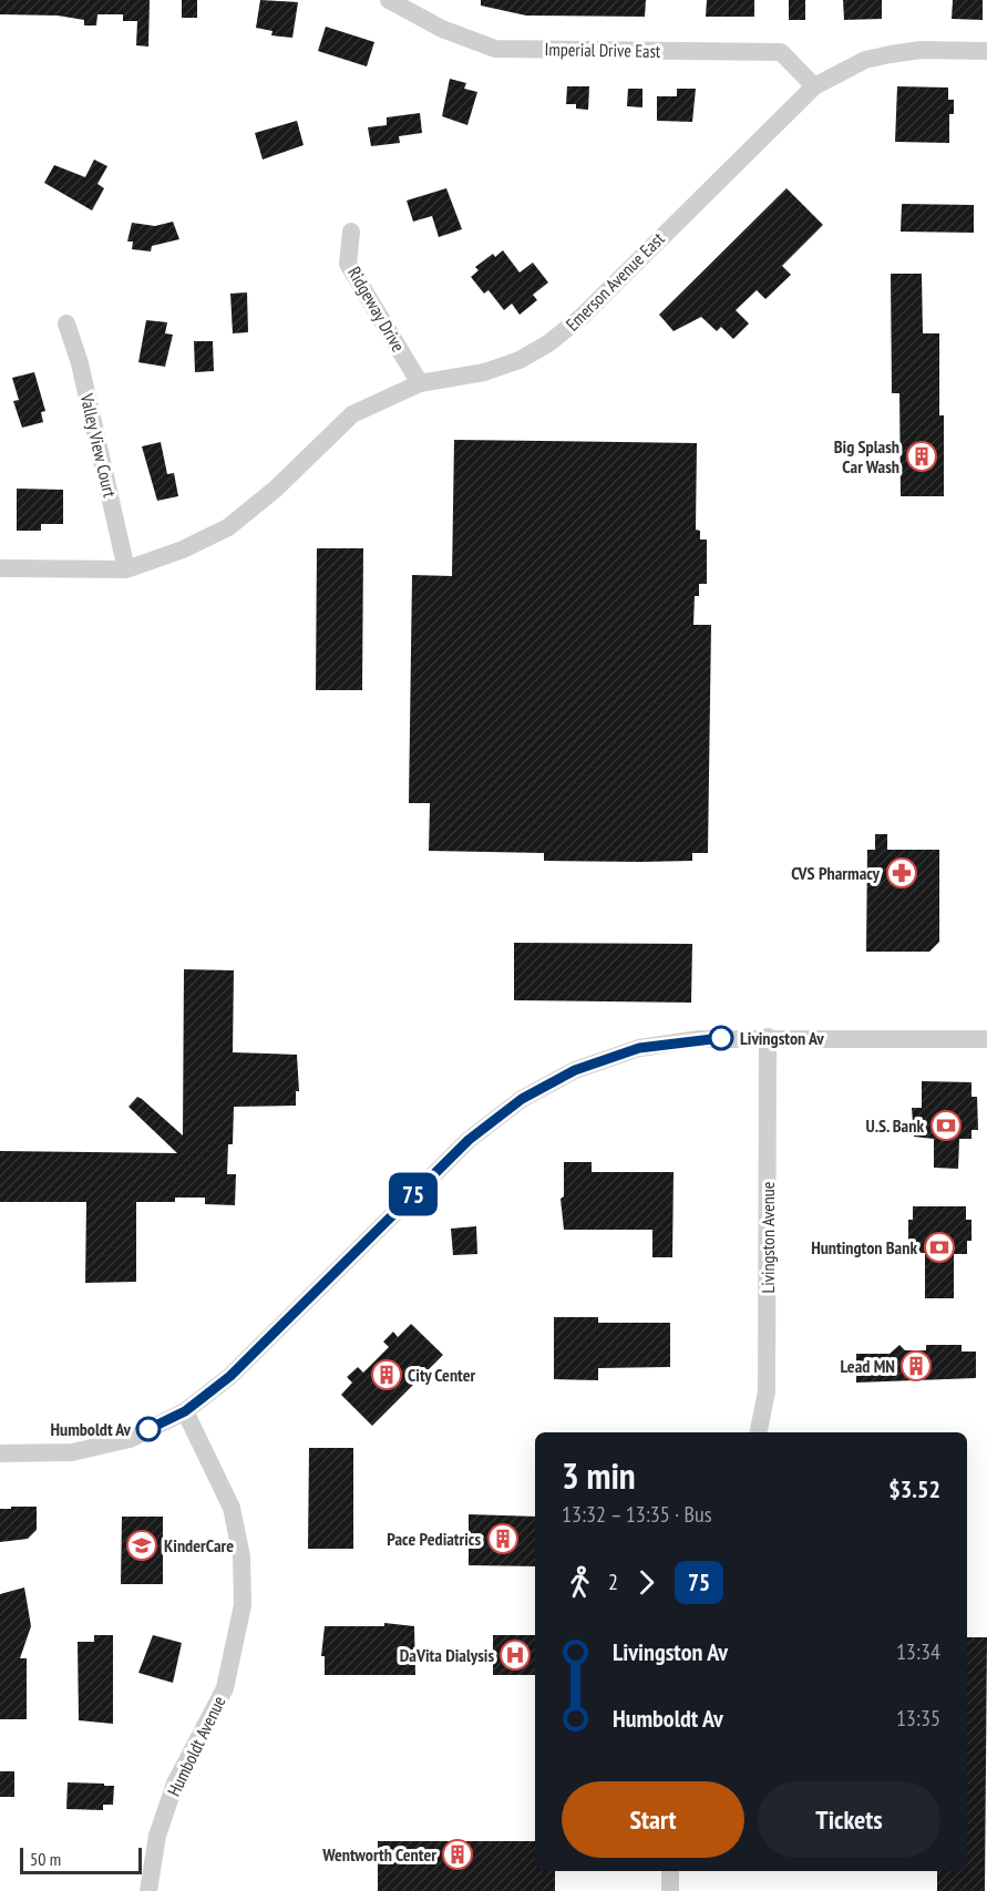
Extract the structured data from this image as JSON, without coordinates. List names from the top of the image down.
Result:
{
  "streets": {
    "street": [
      "Imperial Drive East",
      "Emerson Avenue East",
      "Ridgeway Drive",
      "Valley View Court",
      "Livingston Avenue",
      "Humboldt Avenue"
    ]
  },
  "crossings": [
    ["Imperial Drive East", "Emerson Avenue East"],
    ["Emerson Avenue East", "Ridgeway Drive"],
    ["Emerson Avenue East", "Valley View Court"]
  ],
  "places": {
    "building": [
      "Big Splash Car Wash",
      "Lead MN",
      "City Center",
      "Pace Pediatrics",
      "Wentworth Center"
    ],
    "pharmacy": ["CVS Pharmacy"],
    "other": ["Livingston Av", "Humboldt Av"],
    "bank": ["U.S. Bank", "Huntington Bank"],
    "school or university": ["KinderCare"],
    "hospital": ["DaVita Dialysis"]
  },
  "lines": ["bus line 75"],
  "scale_bar": "50 m",
  "page": {
    "on_map": "75",
    "heading": ["3 min", "13:32 – 13:35 · Bus", "$3.52"],
    "legs": ["2", "75"],
    "list": [
      {
        "name": "Livingston Av",
        "value": "13:34"
      },
      {
        "name": "Humboldt Av",
        "value": "13:35"
      }
    ],
    "buttons": ["Start", "Tickets"],
    "scale": "50 m"
  }
}
